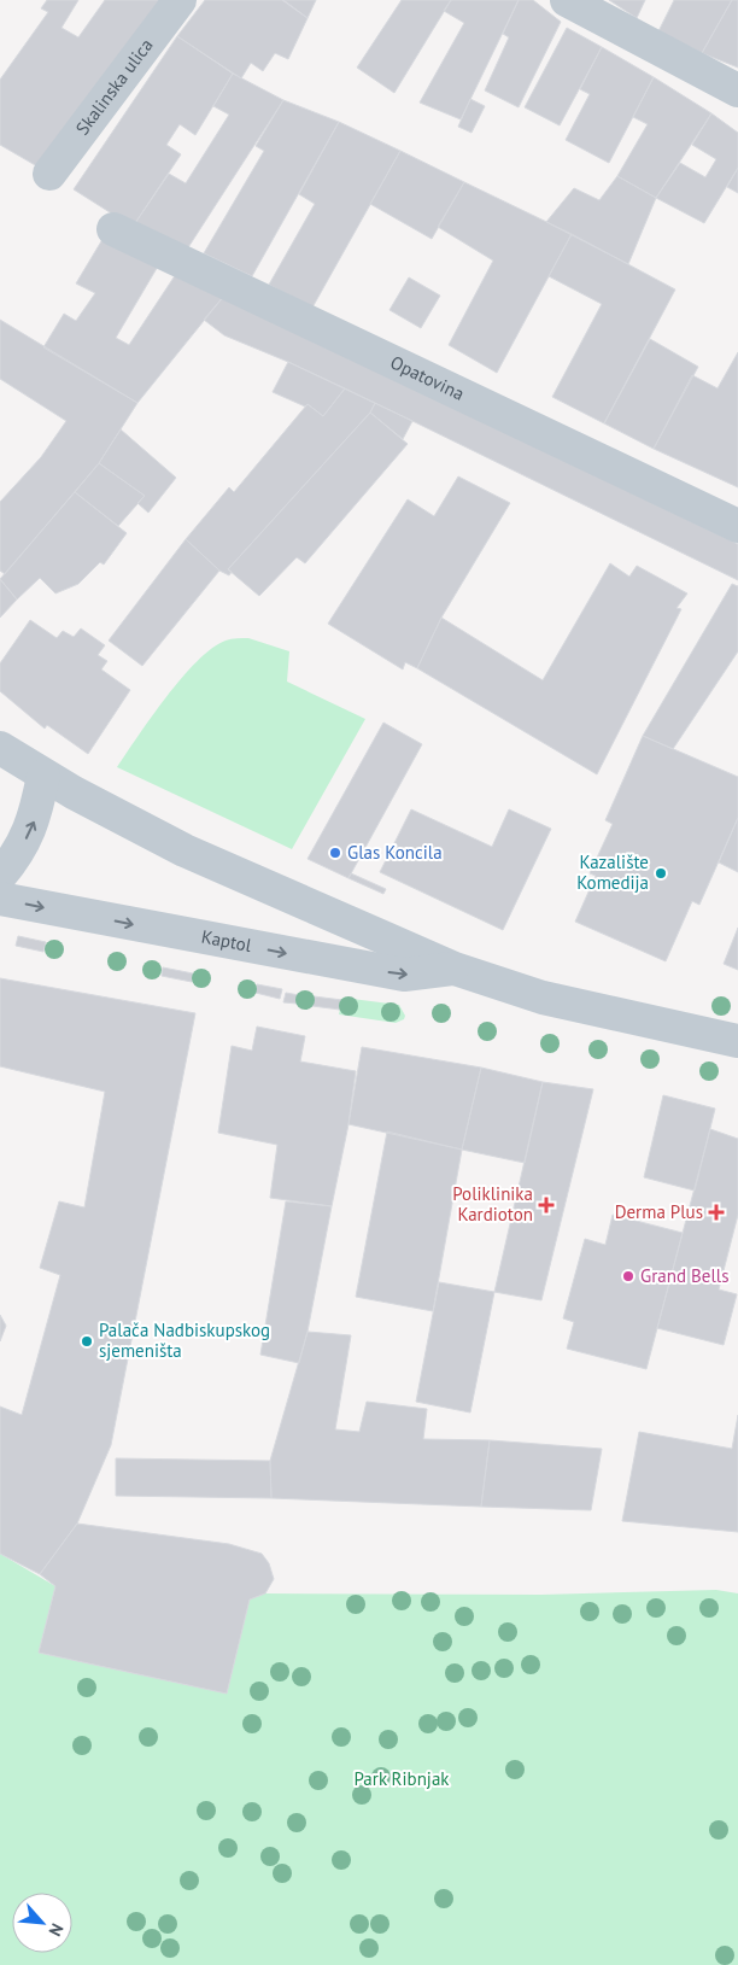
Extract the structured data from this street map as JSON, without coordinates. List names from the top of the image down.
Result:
{
  "streets": {
    "street": ["Skalinska ulica", "Opatovina", "Kaptol"]
  },
  "parks": ["Park Ribnjak"],
  "places": {
    "other": [
      "Glas Koncila",
      "Kazalište Komedija",
      "Grand Bells",
      "Palača Nadbiskupskog sjemeništa"
    ],
    "health": ["Poliklinika Kardioton", "Derma Plus"]
  },
  "north": "bottom right"
}
